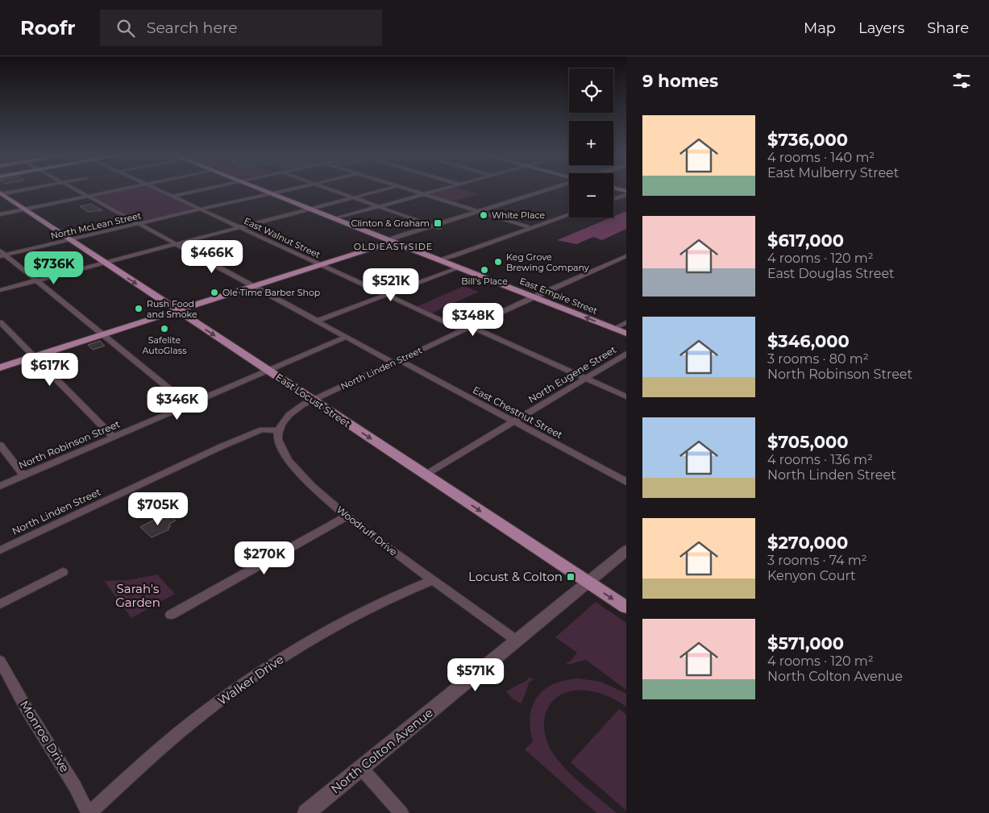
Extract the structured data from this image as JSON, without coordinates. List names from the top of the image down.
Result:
{
  "streets": {
    "main road": ["East Empire Street", "East Locust Street"],
    "street": [
      "North McLean Street",
      "East Walnut Street",
      "North Linden Street",
      "North Eugene Street",
      "East Chestnut Street",
      "North Robinson Street",
      "Woodruff Drive",
      "Walker Drive",
      "Monroe Drive",
      "North Colton Avenue"
    ]
  },
  "crossings": [
    ["North McLean Street", "East Walnut Street"],
    ["North McLean Street", "East Empire Street"],
    ["North McLean Street", "East Locust Street"],
    ["North McLean Street", "East Chestnut Street"],
    ["East Walnut Street", "North Linden Street"],
    ["East Empire Street", "North Linden Street"],
    ["North Linden Street", "East Locust Street"],
    ["North Linden Street", "East Chestnut Street"],
    ["North Linden Street", "Woodruff Drive"],
    ["North Eugene Street", "East Locust Street"],
    ["North Eugene Street", "East Chestnut Street"],
    ["East Locust Street", "North Robinson Street"],
    ["East Locust Street", "North Colton Avenue"],
    ["East Chestnut Street", "North Robinson Street"],
    ["Woodruff Drive", "Walker Drive"],
    ["Woodruff Drive", "North Colton Avenue"],
    ["Walker Drive", "Monroe Drive"]
  ],
  "one_way": ["East Locust Street"],
  "districts": ["OLD EAST SIDE"],
  "parks": ["Sarah's Garden"],
  "places": {
    "other": [
      "White Place",
      "Keg Grove Brewing Company",
      "Bill's Place",
      "Ole Time Barber Shop",
      "Rush Food and Smoke",
      "Safelite AutoGlass"
    ],
    "transit": ["Clinton & Graham", "Locust & Colton"]
  },
  "page": {
    "header": "Roofr",
    "search": "Search here",
    "nav": ["Map", "Layers", "Share"],
    "heading": "9 homes",
    "map_buttons": ["+", "−"],
    "list": [
      {
        "name": "$736,000",
        "note": "4 rooms · 140 m² · East Mulberry Street"
      },
      {
        "name": "$617,000",
        "note": "4 rooms · 120 m² · East Douglas Street"
      },
      {
        "name": "$346,000",
        "note": "3 rooms · 80 m² · North Robinson Street"
      },
      {
        "name": "$705,000",
        "note": "4 rooms · 136 m² · North Linden Street"
      },
      {
        "name": "$270,000",
        "note": "3 rooms · 74 m² · Kenyon Court"
      },
      {
        "name": "$571,000",
        "note": "4 rooms · 120 m² · North Colton Avenue"
      }
    ],
    "price": [
      "$466K",
      "$736K",
      "$521K",
      "$348K",
      "$617K",
      "$346K",
      "$705K",
      "$270K",
      "$571K"
    ]
  }
}
